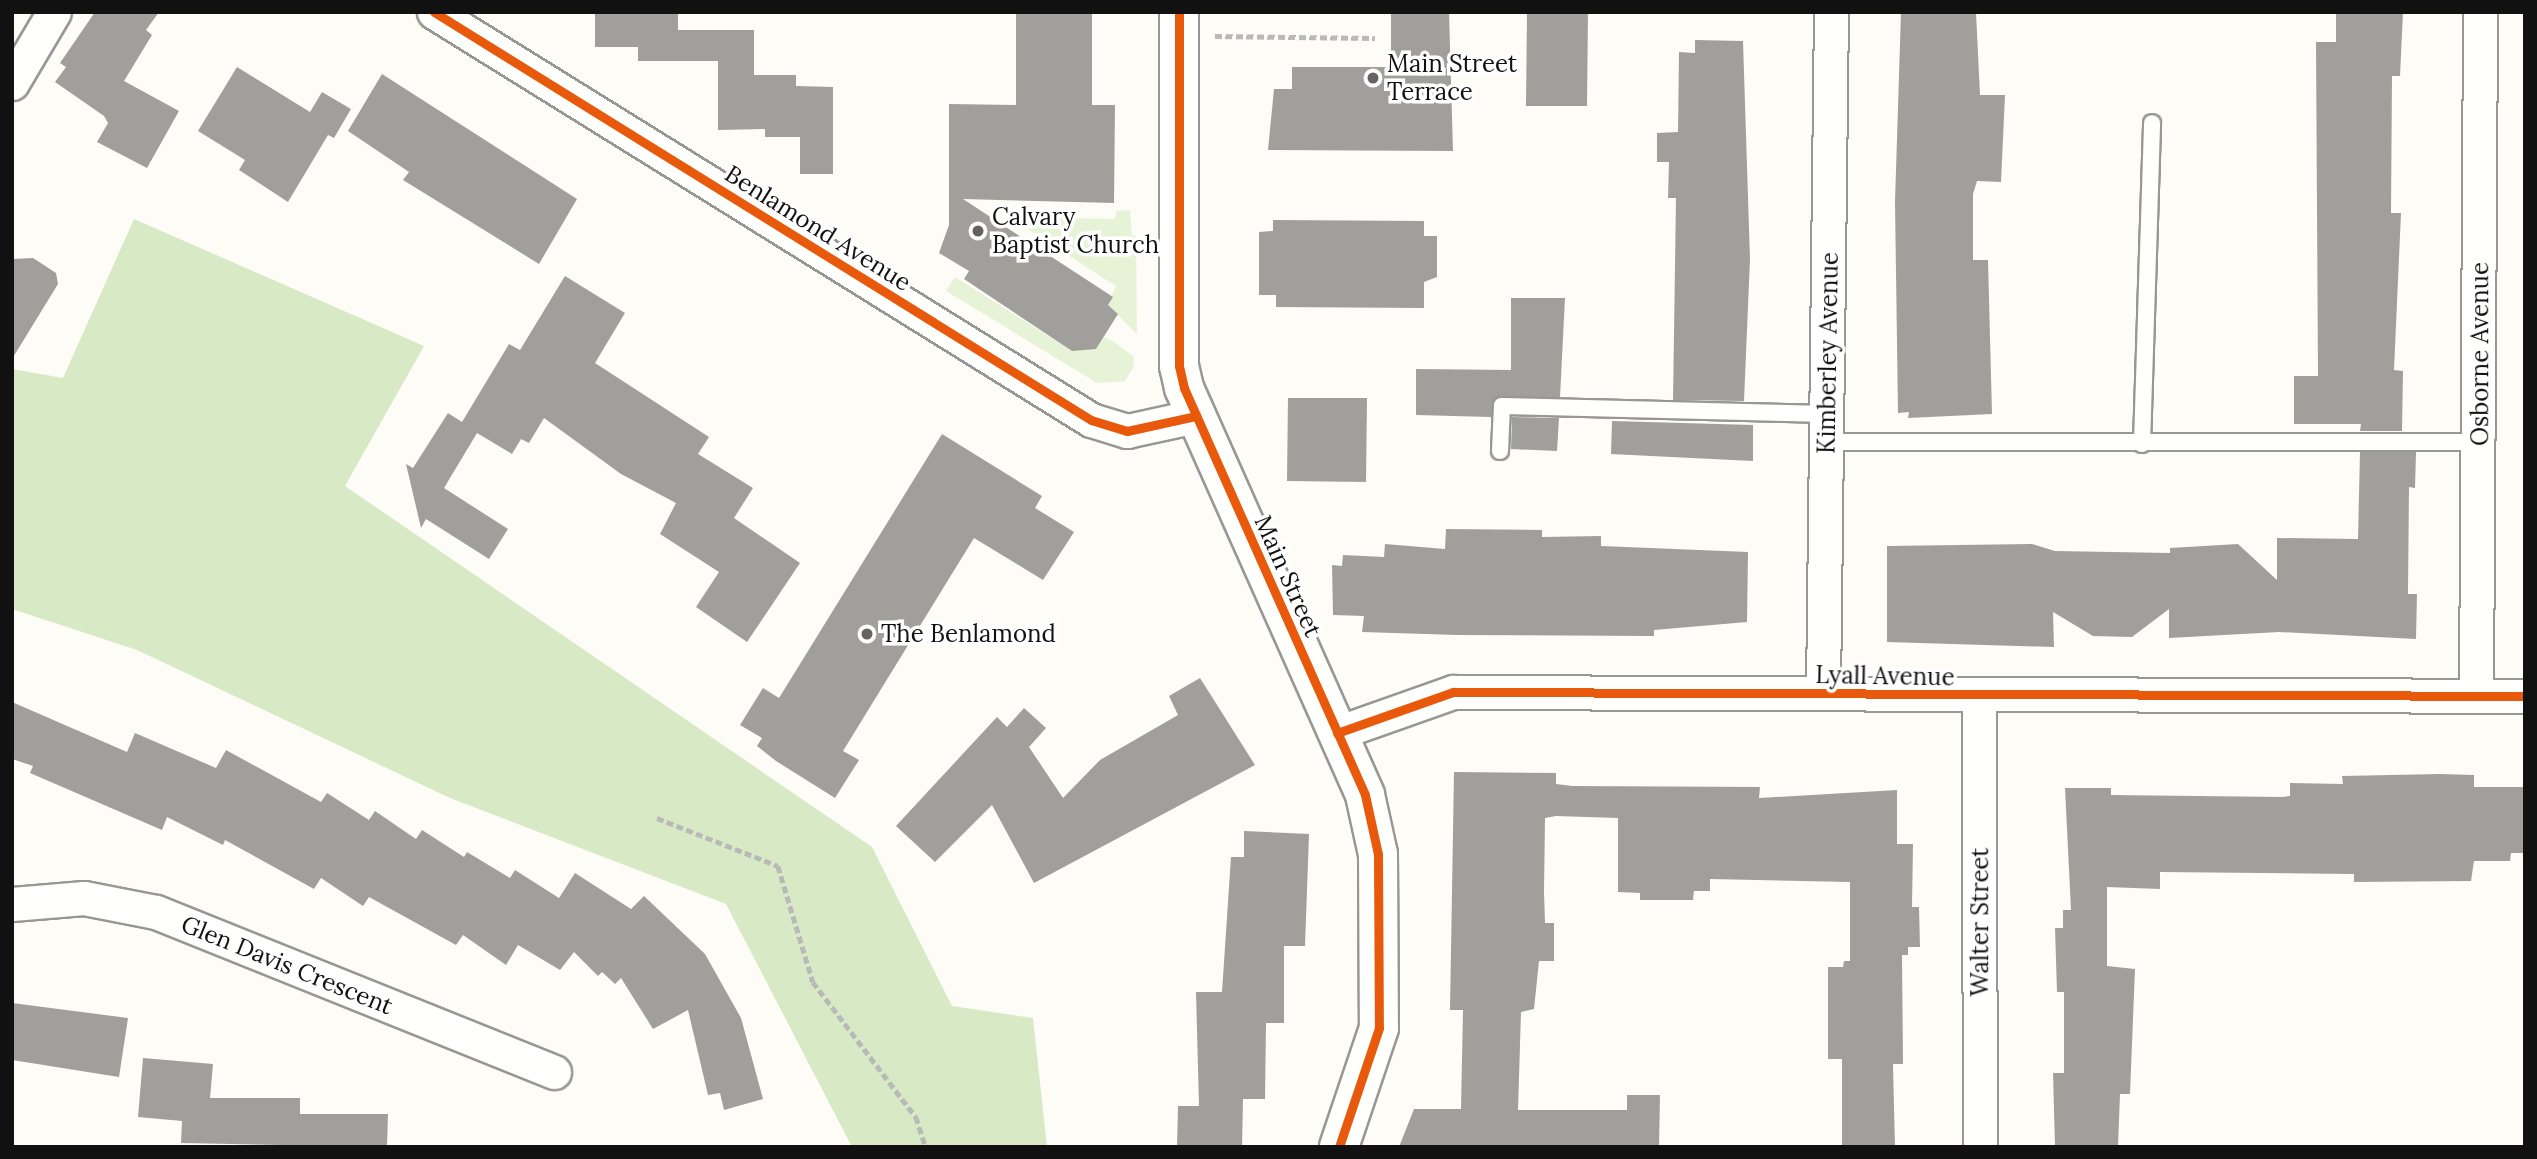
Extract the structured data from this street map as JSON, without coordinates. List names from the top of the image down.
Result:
{
  "streets": {
    "street": [
      "Benlamond Avenue",
      "Kimberley Avenue",
      "Osborne Avenue",
      "Main Street",
      "Lyall Avenue",
      "Walter Street",
      "Glen Davis Crescent"
    ]
  },
  "crossings": [
    ["Benlamond Avenue", "Main Street"],
    ["Kimberley Avenue", "Lyall Avenue"],
    ["Osborne Avenue", "Lyall Avenue"],
    ["Main Street", "Lyall Avenue"],
    ["Lyall Avenue", "Walter Street"]
  ],
  "places": ["Main Street Terrace", "Calvary Baptist Church", "The Benlamond"]
}
